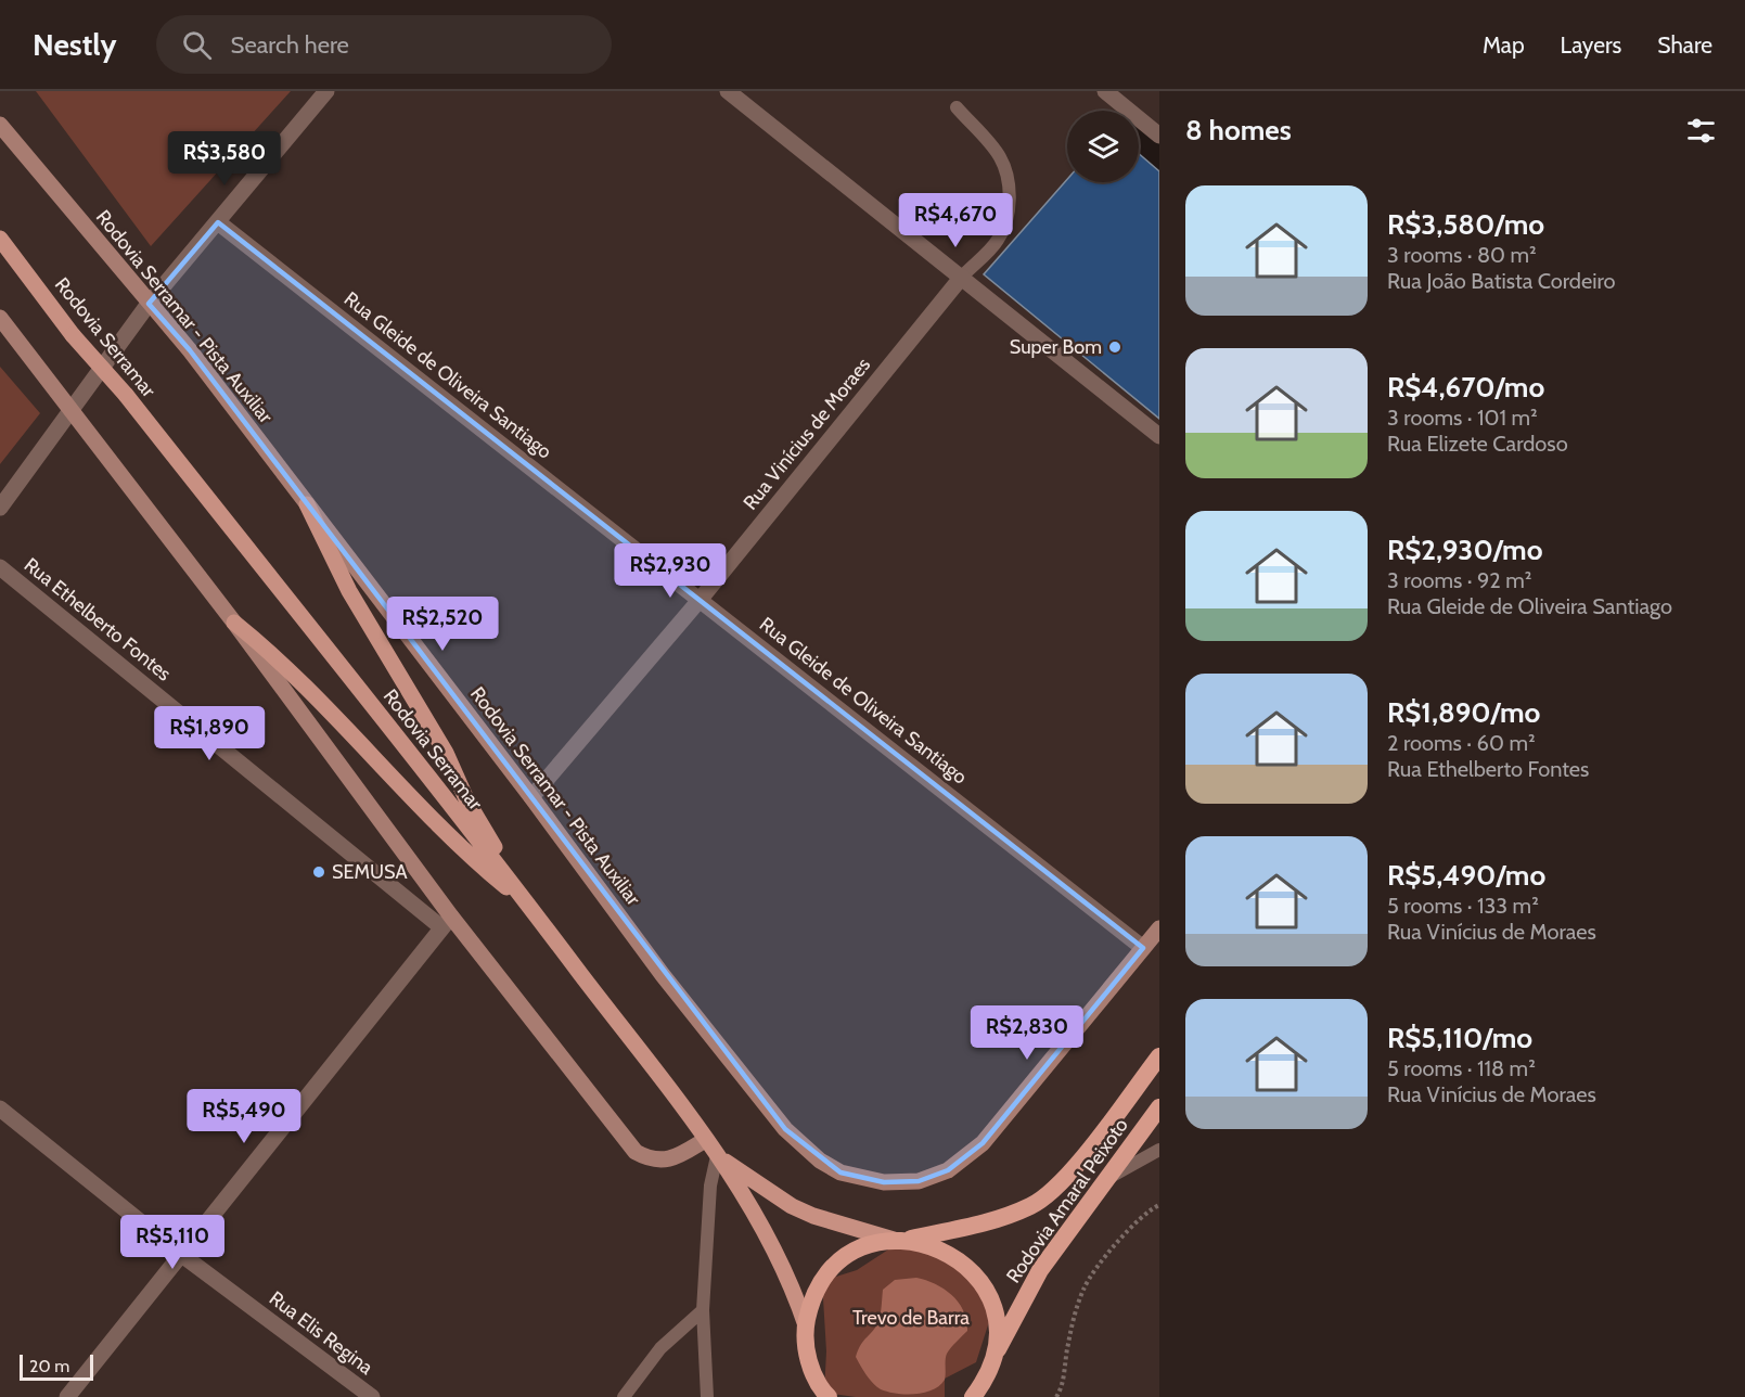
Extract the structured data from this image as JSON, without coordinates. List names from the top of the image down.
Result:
{
  "streets": {
    "highway": ["Rodovia Amaral Peixoto"],
    "main road": ["Rodovia Serramar - Pista Auxiliar", "Rodovia Serramar"],
    "street": [
      "Rua Gleide de Oliveira Santiago",
      "Rua Vinícius de Moraes",
      "Rua Ethelberto Fontes",
      "Rua Elis Regina"
    ]
  },
  "crossings": [
    ["Rodovia Serramar - Pista Auxiliar", "Rua Gleide de Oliveira Santiago"],
    ["Rodovia Serramar - Pista Auxiliar", "Rua Vinícius de Moraes"],
    ["Rodovia Serramar", "Rodovia Amaral Peixoto"],
    ["Rua Gleide de Oliveira Santiago", "Rua Vinícius de Moraes"]
  ],
  "parks": ["Trevo de Barra"],
  "places": ["Super Bom", "SEMUSA"],
  "scale_bar": "20 m",
  "page": {
    "header": "Nestly",
    "search": "Search here",
    "nav": ["Map", "Layers", "Share"],
    "heading": "8 homes",
    "price": [
      "R$3,580",
      "R$4,670",
      "R$2,930",
      "R$2,520",
      "R$1,890",
      "R$2,830",
      "R$5,490",
      "R$5,110"
    ],
    "list": [
      {
        "name": "R$3,580/mo",
        "note": "3 rooms · 80 m² · Rua João Batista Cordeiro"
      },
      {
        "name": "R$4,670/mo",
        "note": "3 rooms · 101 m² · Rua Elizete Cardoso"
      },
      {
        "name": "R$2,930/mo",
        "note": "3 rooms · 92 m² · Rua Gleide de Oliveira Santiago"
      },
      {
        "name": "R$1,890/mo",
        "note": "2 rooms · 60 m² · Rua Ethelberto Fontes"
      },
      {
        "name": "R$5,490/mo",
        "note": "5 rooms · 133 m² · Rua Vinícius de Moraes"
      },
      {
        "name": "R$5,110/mo",
        "note": "5 rooms · 118 m² · Rua Vinícius de Moraes"
      }
    ],
    "scale": "20 m"
  }
}
